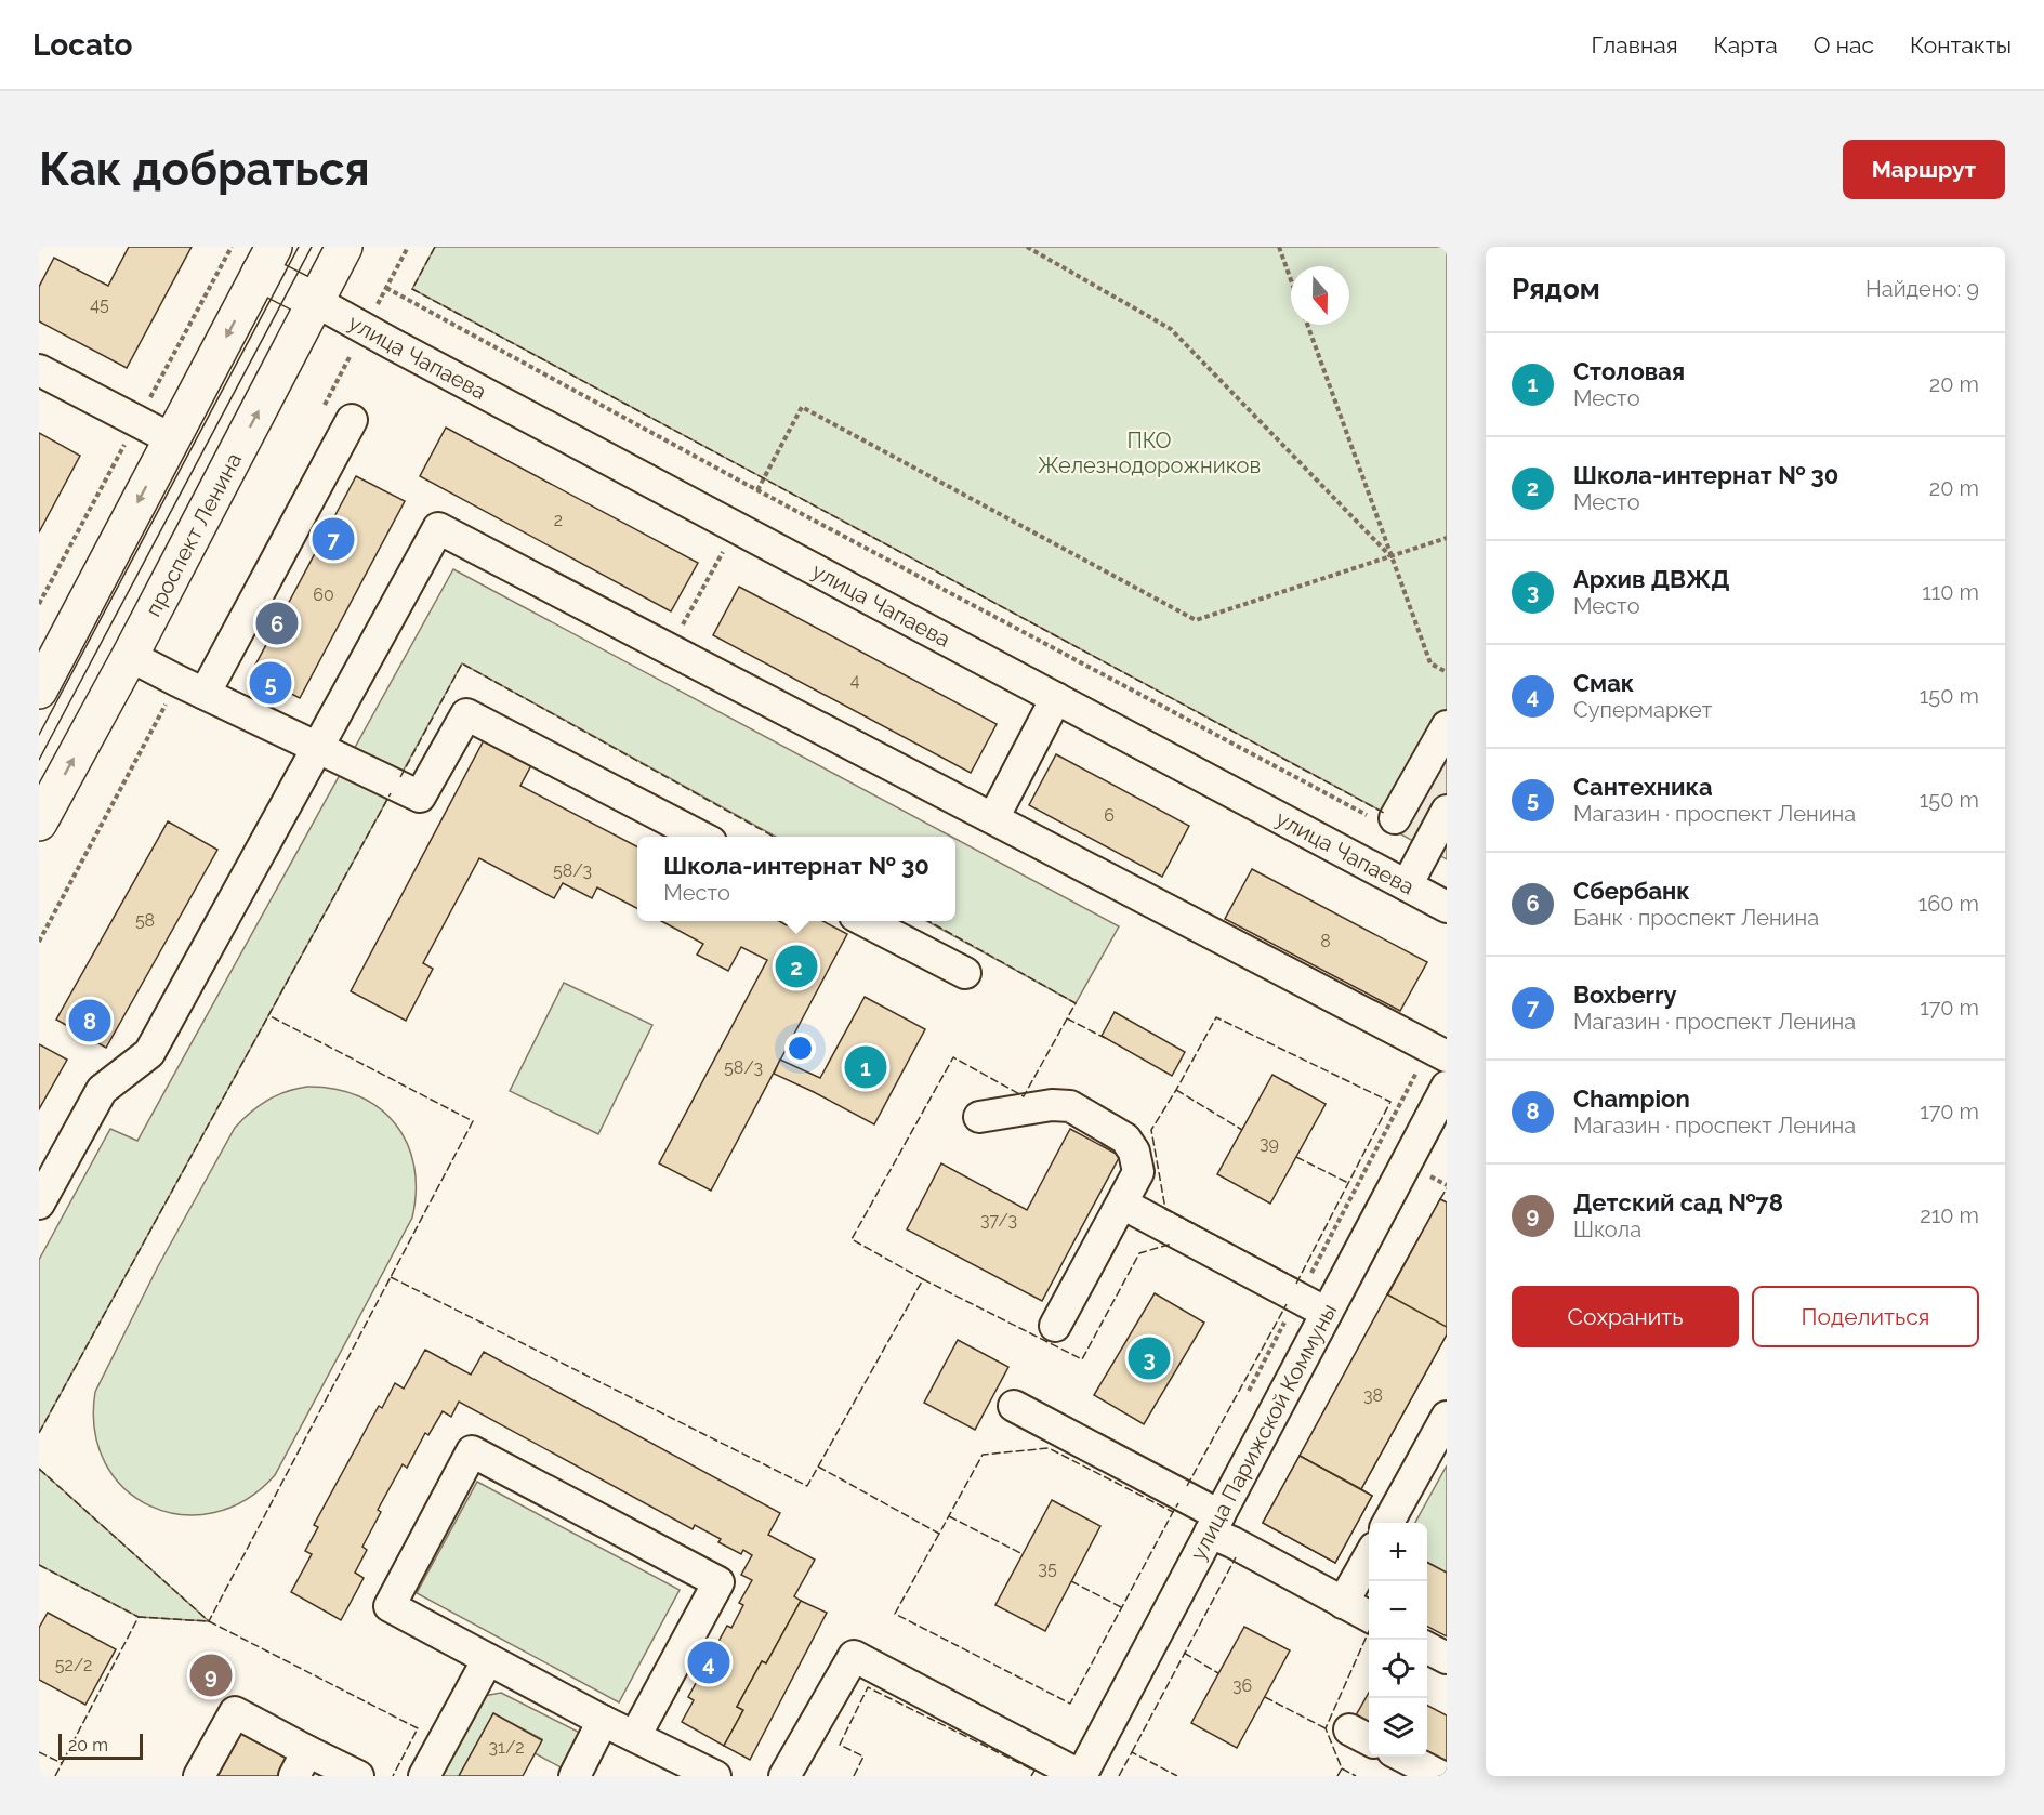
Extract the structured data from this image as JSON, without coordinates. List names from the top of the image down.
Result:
{
  "streets": {
    "highway": ["проспект Ленина"],
    "street": ["улица Чапаева", "улица Парижской Коммуны"]
  },
  "crossings": [
    ["улица Чапаева", "проспект Ленина"]
  ],
  "parks": ["ПКО Железнодорожников"],
  "house_numbers": [
    "45",
    "2",
    "60",
    "4",
    "6",
    "58/3",
    "58",
    "8",
    "58/3",
    "39",
    "37/3",
    "38",
    "35",
    "52/2",
    "36",
    "31/2"
  ],
  "scale_bar": "20 m",
  "north": "bottom",
  "page": {
    "header": "Locato",
    "nav": [
      "Главная",
      "Карта",
      "О нас",
      "Контакты"
    ],
    "buttons": [
      "Маршрут",
      ["Сохранить", "Поделиться"]
    ],
    "title": "Как добраться",
    "heading": ["Рядом", "Найдено: 9"],
    "list": [
      {
        "mark": "1",
        "name": "Столовая",
        "note": "Место",
        "value": "20 m"
      },
      {
        "mark": "2",
        "name": "Школа-интернат № 30",
        "note": "Место",
        "value": "20 m"
      },
      {
        "mark": "3",
        "name": "Архив ДВЖД",
        "note": "Место",
        "value": "110 m"
      },
      {
        "mark": "4",
        "name": "Смак",
        "note": "Супермаркет",
        "value": "150 m"
      },
      {
        "mark": "5",
        "name": "Сантехника",
        "note": "Магазин · проспект Ленина",
        "value": "150 m"
      },
      {
        "mark": "6",
        "name": "Сбербанк",
        "note": "Банк · проспект Ленина",
        "value": "160 m"
      },
      {
        "mark": "7",
        "name": "Boxberry",
        "note": "Магазин · проспект Ленина",
        "value": "170 m"
      },
      {
        "mark": "8",
        "name": "Champion",
        "note": "Магазин · проспект Ленина",
        "value": "170 m"
      },
      {
        "mark": "9",
        "name": "Детский сад №78",
        "note": "Школа",
        "value": "210 m"
      }
    ],
    "pins": [
      "7",
      "6",
      "5",
      "2",
      "8",
      "1",
      "3",
      "4",
      "9"
    ],
    "popup": ["Школа-интернат № 30", "Место"],
    "map_buttons": ["+", "−"],
    "scale": "20 m"
  }
}
